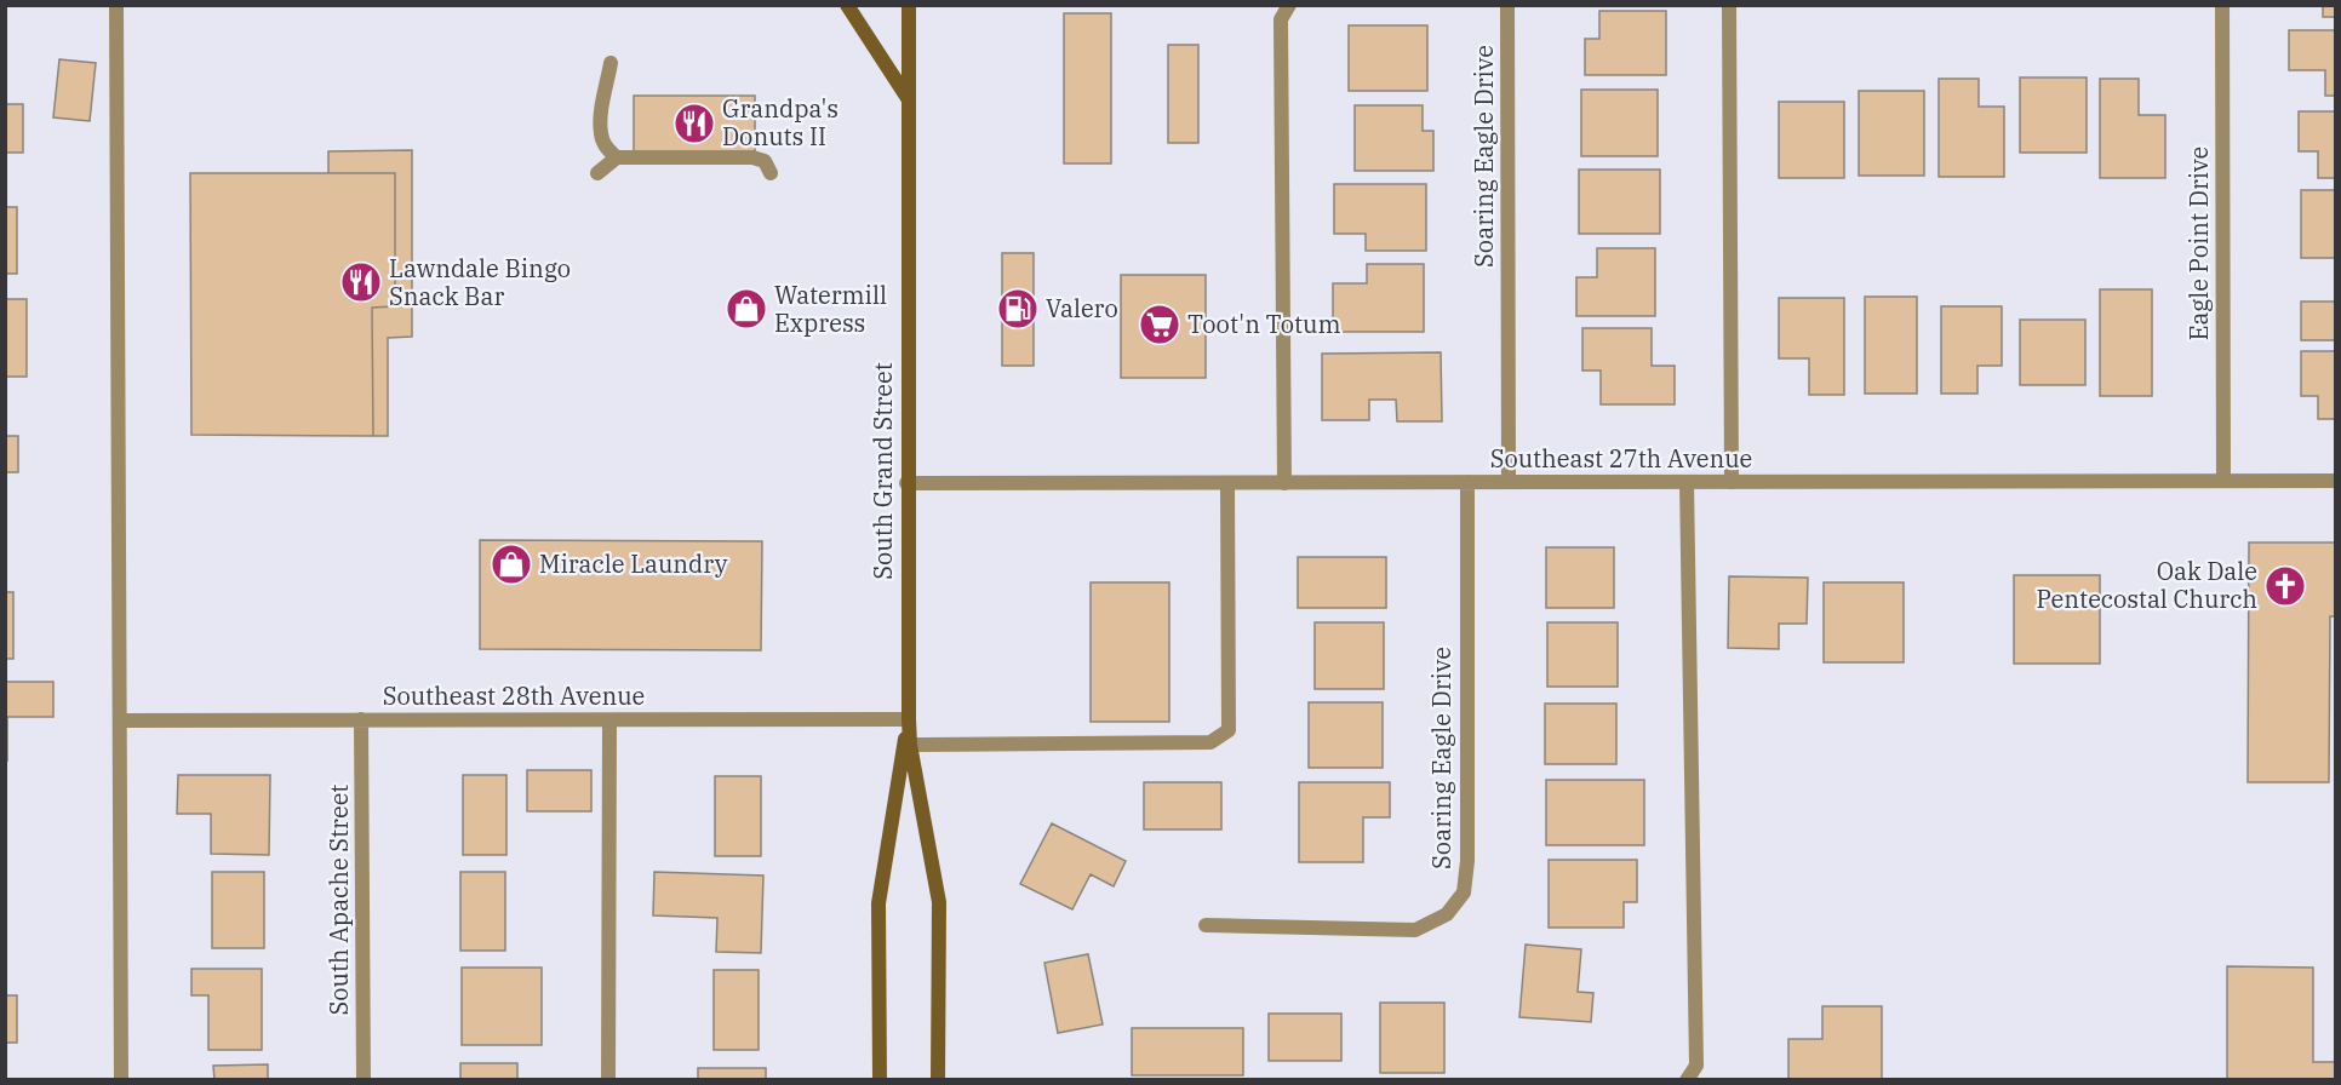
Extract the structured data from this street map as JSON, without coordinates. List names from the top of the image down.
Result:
{
  "streets": {
    "main road": ["South Grand Street"],
    "street": [
      "Soaring Eagle Drive",
      "Eagle Point Drive",
      "Southeast 27th Avenue",
      "Southeast 28th Avenue",
      "South Apache Street"
    ]
  },
  "crossings": [
    ["Soaring Eagle Drive", "Southeast 27th Avenue"],
    ["Eagle Point Drive", "Southeast 27th Avenue"],
    ["Southeast 27th Avenue", "South Grand Street"],
    ["South Grand Street", "Southeast 28th Avenue"],
    ["Southeast 28th Avenue", "South Apache Street"]
  ],
  "places": {
    "restaurant": ["Grandpa's Donuts II", "Lawndale Bingo Snack Bar"],
    "shop": ["Watermill Express", "Miracle Laundry"],
    "fuel station": ["Valero"],
    "supermarket": ["Toot'n Totum"],
    "church": ["Oak Dale Pentecostal Church"]
  }
}
